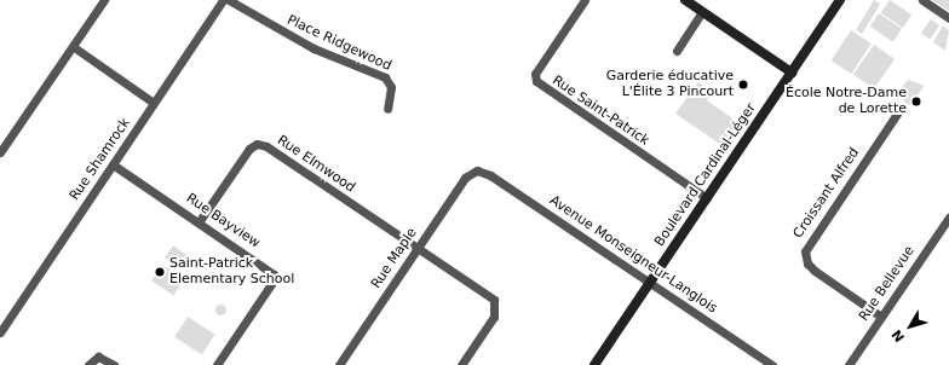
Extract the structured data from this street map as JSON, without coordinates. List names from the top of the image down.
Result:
{
  "streets": {
    "street": [
      "Place Ridgewood",
      "Rue Saint-Patrick",
      "Rue Shamrock",
      "Rue Elmwood",
      "Boulevard Cardinal-Léger",
      "Croissant Alfred",
      "Rue Bayview",
      "Avenue Monseigneur-Langlois",
      "Rue Maple",
      "Rue Bellevue"
    ]
  },
  "crossings": [
    ["Rue Saint-Patrick", "Boulevard Cardinal-Léger"],
    ["Rue Shamrock", "Rue Bayview"],
    ["Rue Elmwood", "Rue Bayview"],
    ["Rue Elmwood", "Rue Maple"],
    ["Boulevard Cardinal-Léger", "Avenue Monseigneur-Langlois"],
    ["Croissant Alfred", "Rue Bellevue"],
    ["Avenue Monseigneur-Langlois", "Rue Maple"]
  ],
  "places": ["Garderie éducative L'Élite 3 Pincourt", "École Notre-Dame de Lorette", "Saint-Patrick Elementary School"],
  "north": "bottom left"
}
